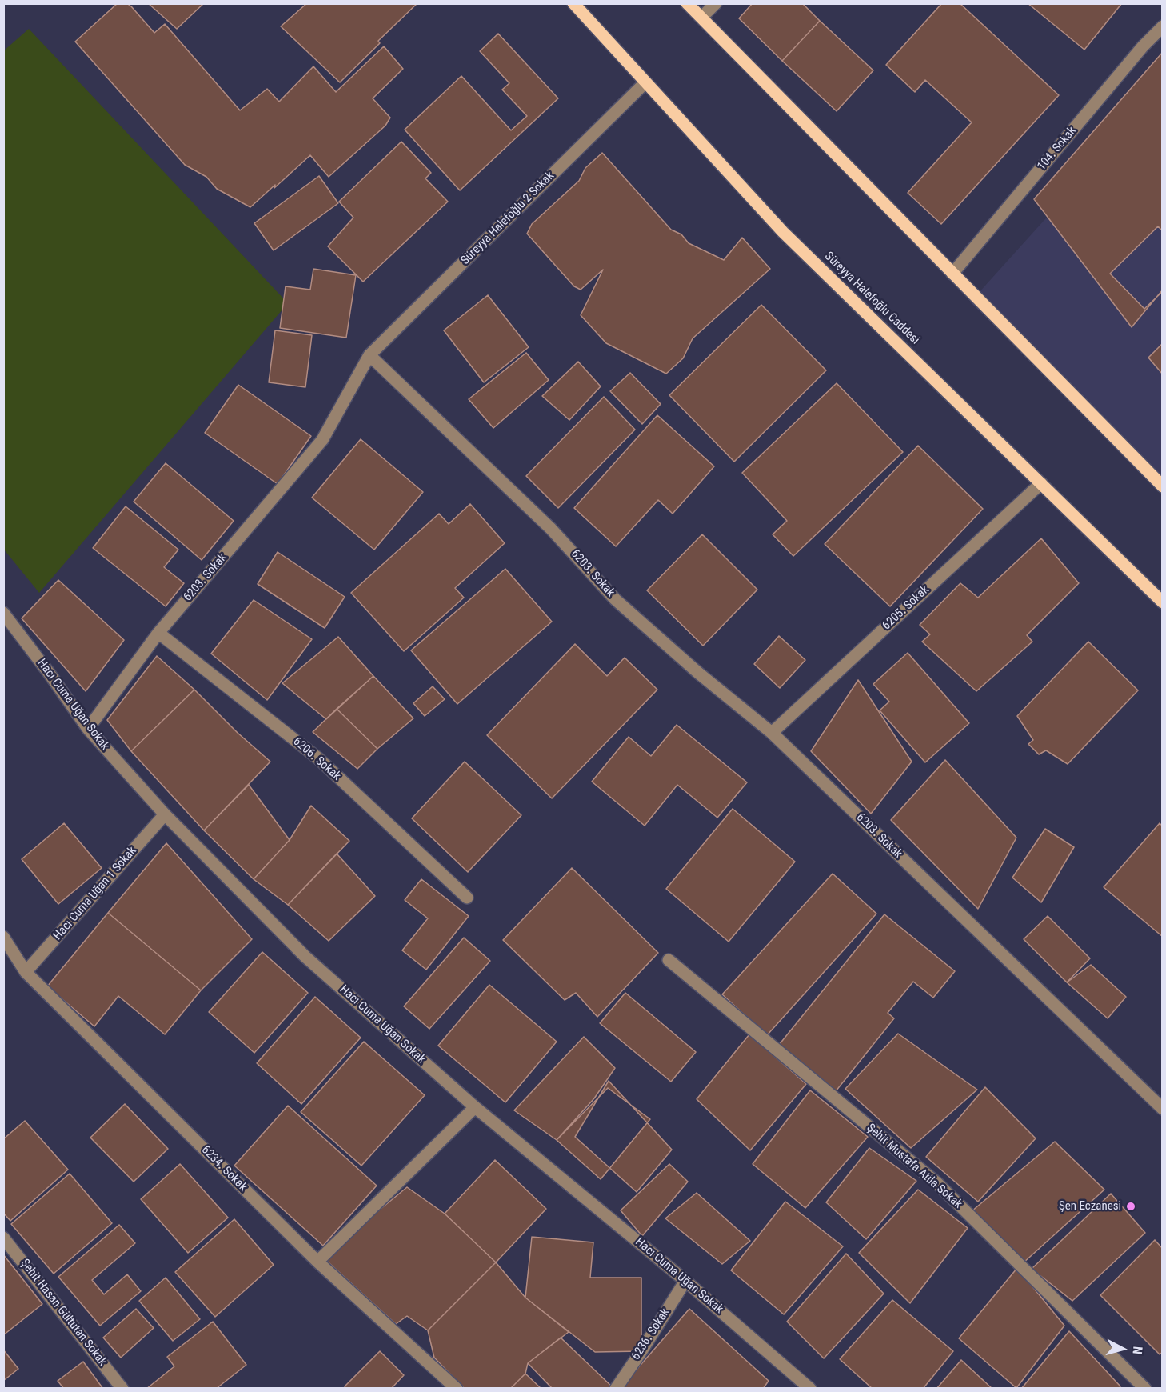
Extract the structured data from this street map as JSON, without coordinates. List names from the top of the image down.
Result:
{
  "streets": {
    "main road": ["Süreyya Halefoğlu Caddesi"],
    "street": [
      "104. Sokak",
      "Süreyya Halefoğlu 2 Sokak",
      "6203. Sokak",
      "6205. Sokak",
      "Hacı Cuma Uğan Sokak",
      "6206. Sokak",
      "Hacı Cuma Uğan 1 Sokak",
      "Şehit Mustafa Atila Sokak",
      "6234. Sokak",
      "Şehit Hasan Gültutan Sokak",
      "6236. Sokak"
    ]
  },
  "crossings": [
    ["Süreyya Halefoğlu 2 Sokak", "Süreyya Halefoğlu Caddesi"],
    ["Süreyya Halefoğlu 2 Sokak", "6203. Sokak"],
    ["Süreyya Halefoğlu Caddesi", "6205. Sokak"],
    ["6203. Sokak", "6205. Sokak"],
    ["6203. Sokak", "Hacı Cuma Uğan Sokak"],
    ["6203. Sokak", "6206. Sokak"],
    ["Hacı Cuma Uğan Sokak", "Hacı Cuma Uğan 1 Sokak"],
    ["Hacı Cuma Uğan Sokak", "6236. Sokak"],
    ["Hacı Cuma Uğan 1 Sokak", "6234. Sokak"]
  ],
  "places": ["Şen Eczanesi"],
  "north": "right"
}
